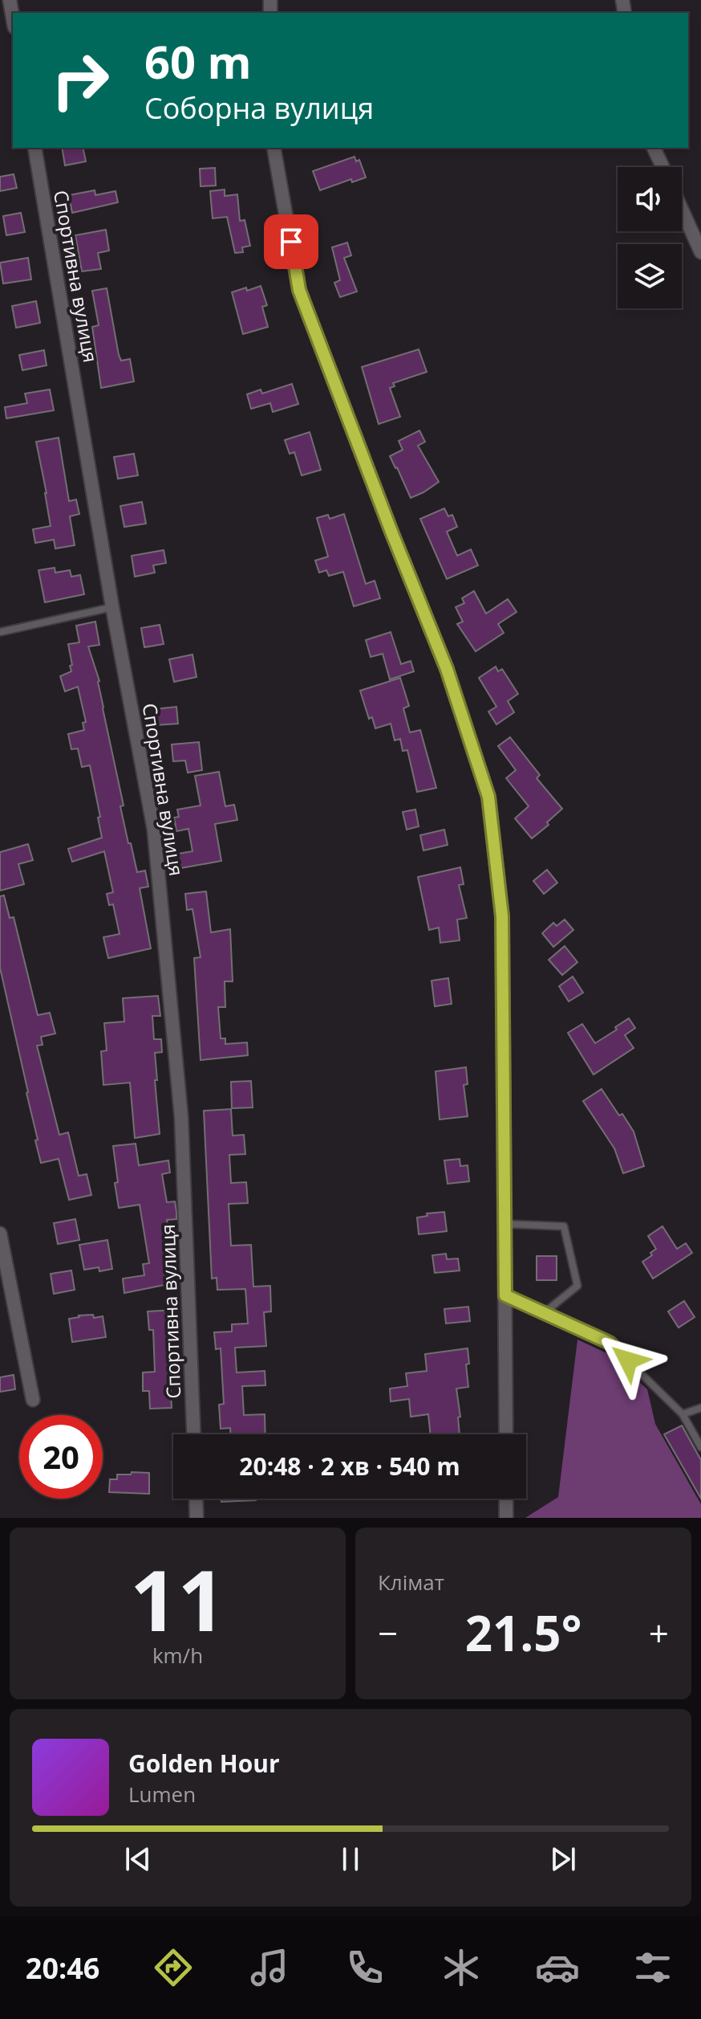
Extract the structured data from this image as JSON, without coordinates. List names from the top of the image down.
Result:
{
  "streets": {
    "street": ["Спортивна вулиця"]
  },
  "page": {
    "turn": ["60 m", "Соборна вулиця"],
    "limit": "20",
    "trip": "20:48 · 2 хв · 540 m",
    "tile": [
      ["11", "km/h"],
      "Клімат"
    ],
    "heat": ["−", "21.5°", "+"],
    "song": ["Golden Hour", "Lumen"],
    "tabs": "20:46"
  }
}
